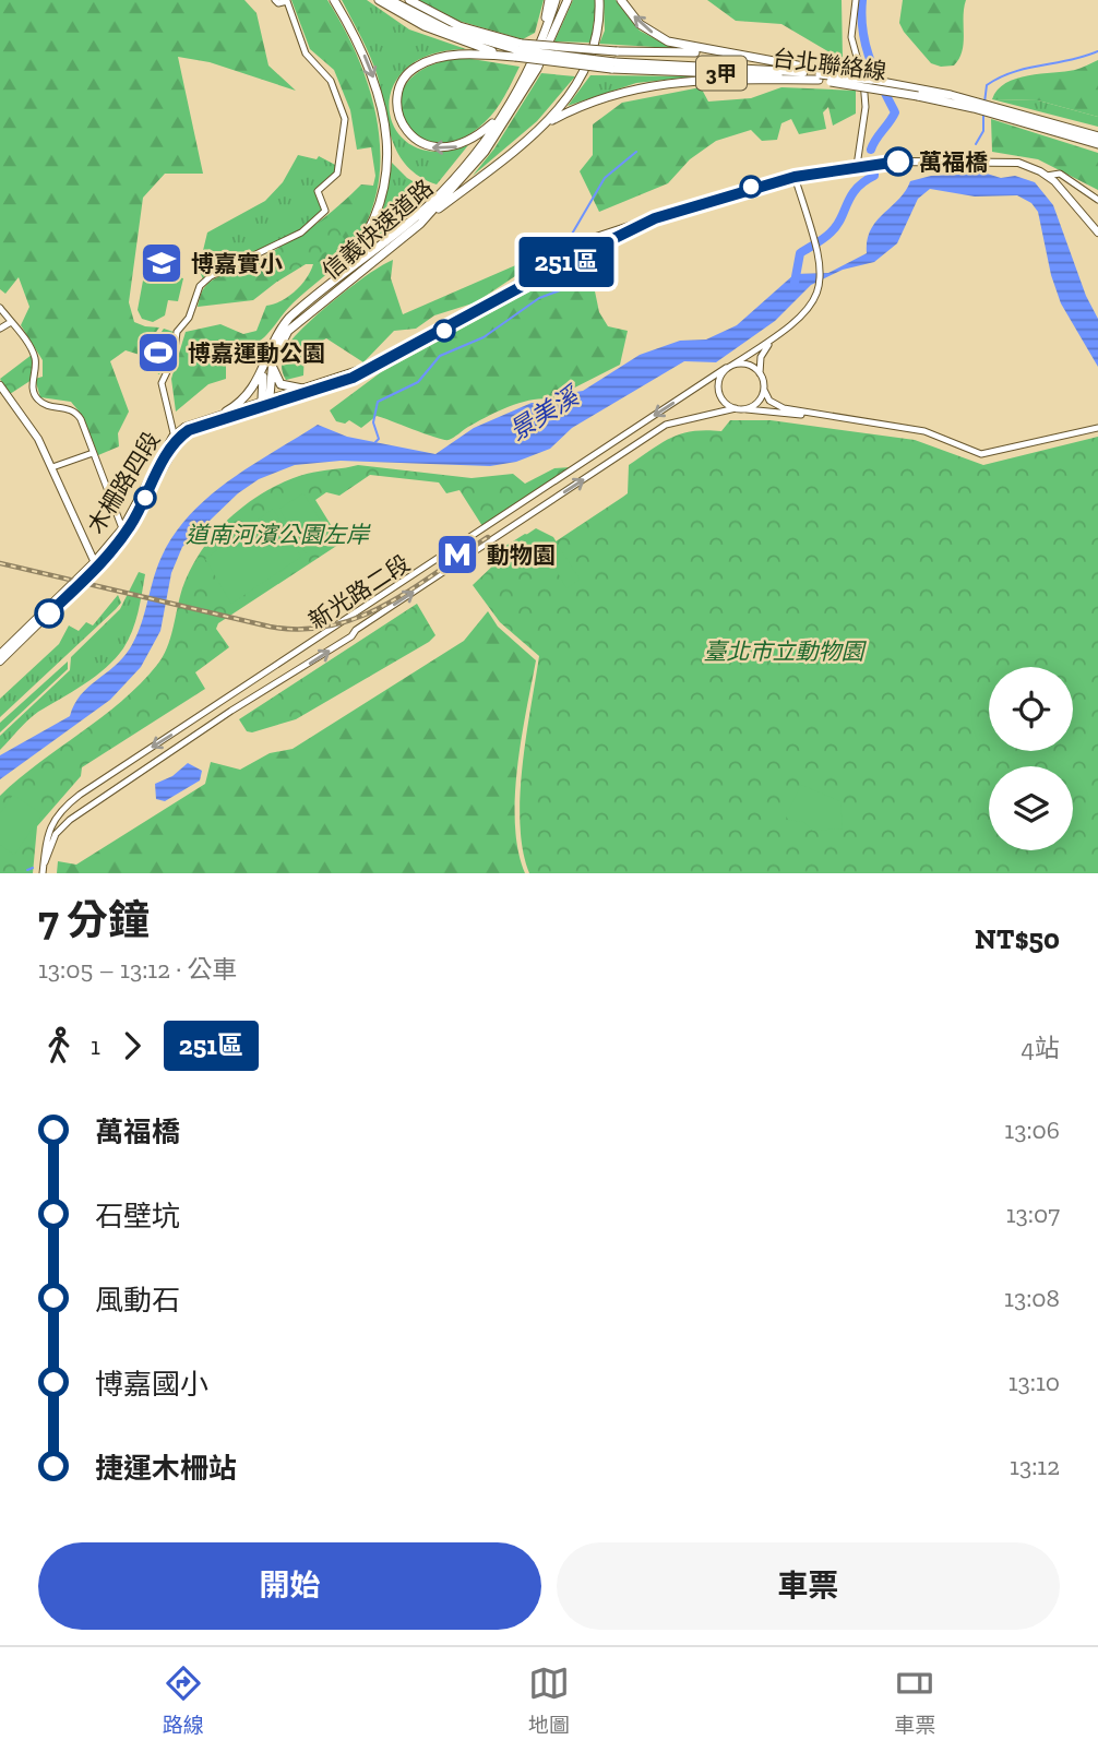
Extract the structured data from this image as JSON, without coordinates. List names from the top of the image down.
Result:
{
  "streets": {
    "highway": ["台北聯絡線", "3甲", "信義快速道路"],
    "main road": ["木柵路四段"],
    "street": ["新光路二段"]
  },
  "water": ["景美溪"],
  "parks": ["道南河濱公園左岸", "臺北市立動物園"],
  "places": {
    "other": ["萬福橋"],
    "school or university": ["博嘉實小"],
    "sports": ["博嘉運動公園"],
    "metro station": ["動物園"]
  },
  "lines": ["bus line 251區"],
  "page": {
    "on_map": "251區",
    "heading": ["7 分鐘", "13:05 – 13:12 · 公車", "NT$50"],
    "legs": ["1", "251區", "4站"],
    "list": [
      {
        "name": "萬福橋",
        "value": "13:06"
      },
      {
        "name": "石壁坑",
        "value": "13:07"
      },
      {
        "name": "風動石",
        "value": "13:08"
      },
      {
        "name": "博嘉國小",
        "value": "13:10"
      },
      {
        "name": "捷運木柵站",
        "value": "13:12"
      }
    ],
    "buttons": ["開始", "車票"],
    "tabs": ["路線", "地圖", "車票"]
  }
}
